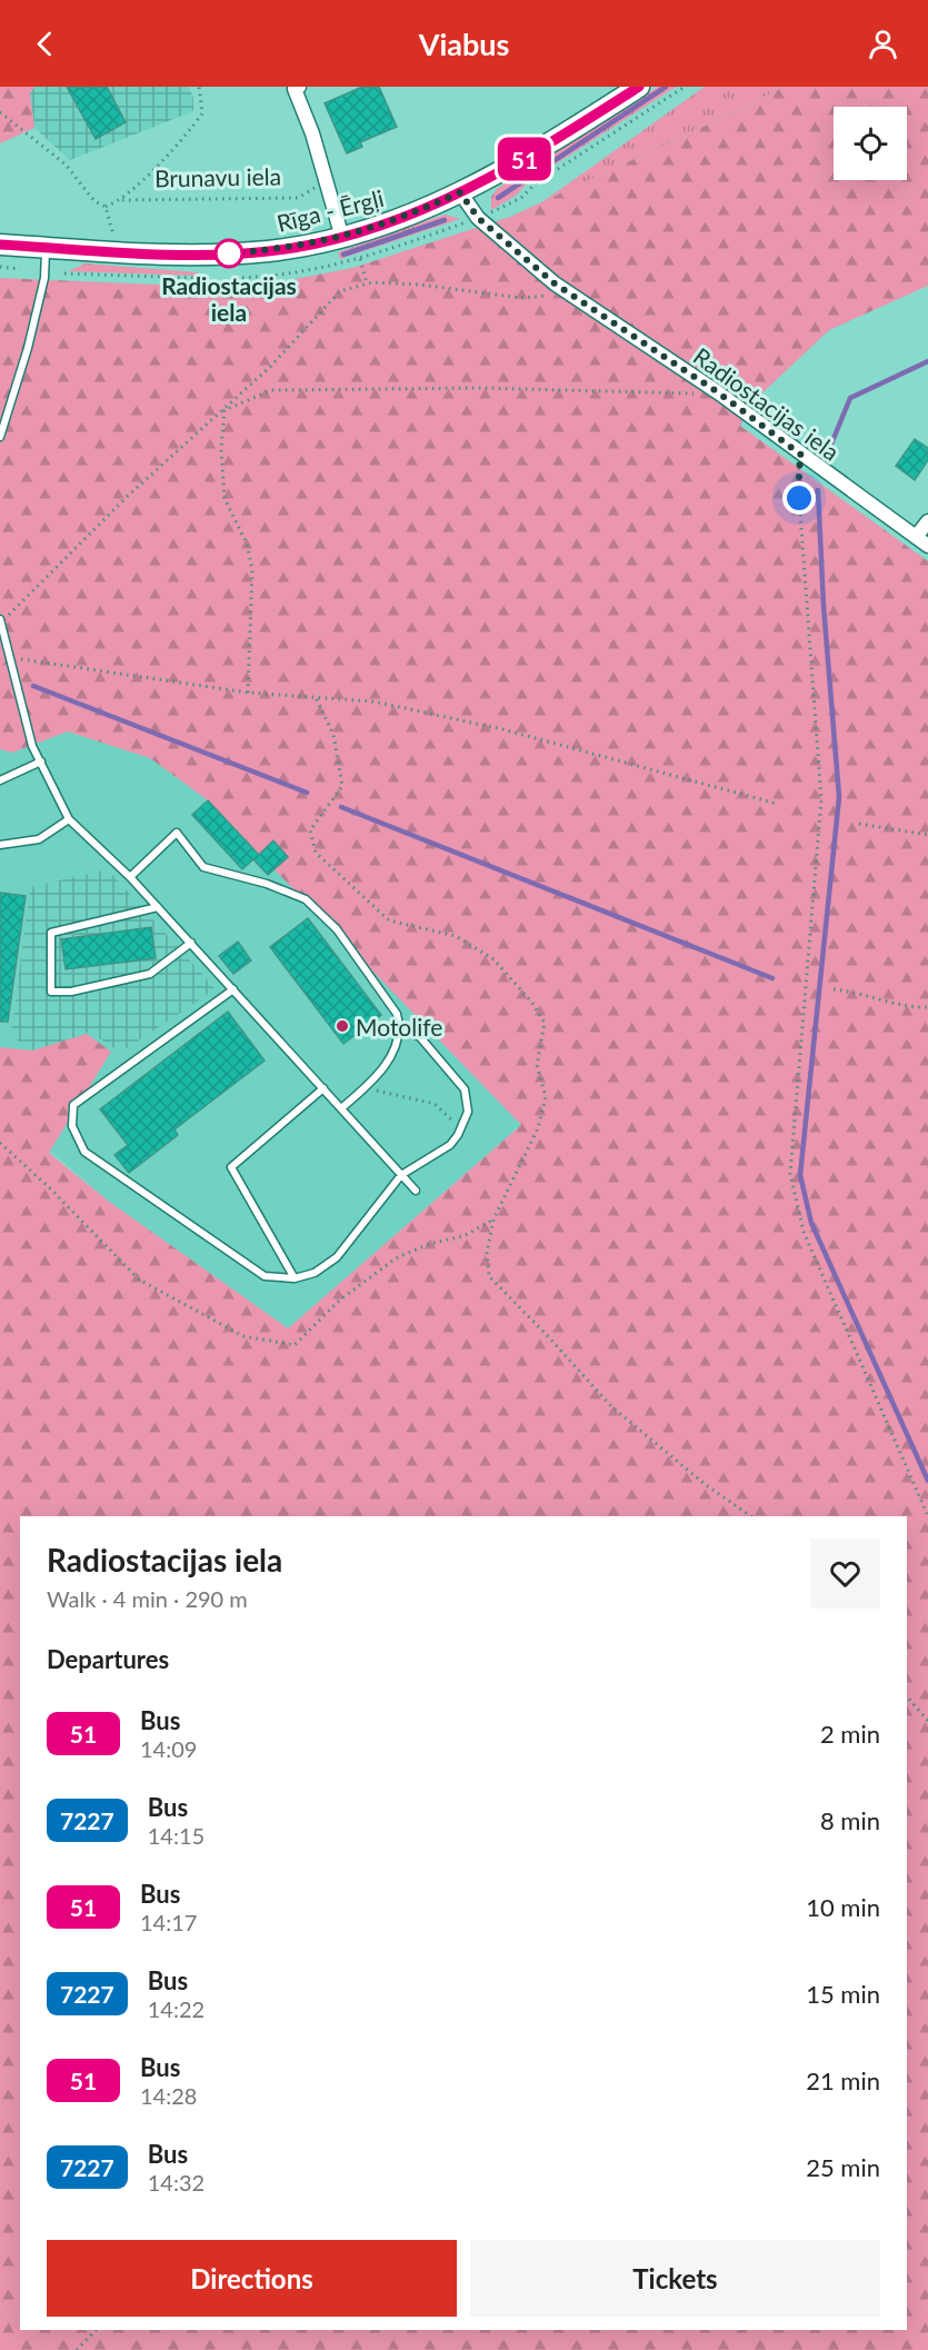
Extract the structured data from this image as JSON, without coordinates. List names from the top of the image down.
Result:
{
  "streets": {
    "main road": ["Rīga - Ērgļi"],
    "street": ["Radiostacijas iela"],
    "path": ["Brunavu iela"]
  },
  "crossings": [
    ["Rīga - Ērgļi", "Radiostacijas iela"]
  ],
  "places": ["Radiostacijas iela", "Motolife"],
  "lines": ["bus line 51"],
  "page": {
    "header": "Viabus",
    "on_map": "51",
    "heading": [
      ["Radiostacijas iela", "Walk · 4 min · 290 m"],
      "Departures"
    ],
    "list": [
      {
        "mark": "51",
        "name": "Bus",
        "note": "14:09",
        "value": "2 min"
      },
      {
        "mark": "7227",
        "name": "Bus",
        "note": "14:15",
        "value": "8 min"
      },
      {
        "mark": "51",
        "name": "Bus",
        "note": "14:17",
        "value": "10 min"
      },
      {
        "mark": "7227",
        "name": "Bus",
        "note": "14:22",
        "value": "15 min"
      },
      {
        "mark": "51",
        "name": "Bus",
        "note": "14:28",
        "value": "21 min"
      },
      {
        "mark": "7227",
        "name": "Bus",
        "note": "14:32",
        "value": "25 min"
      }
    ],
    "buttons": ["Directions", "Tickets"]
  }
}
